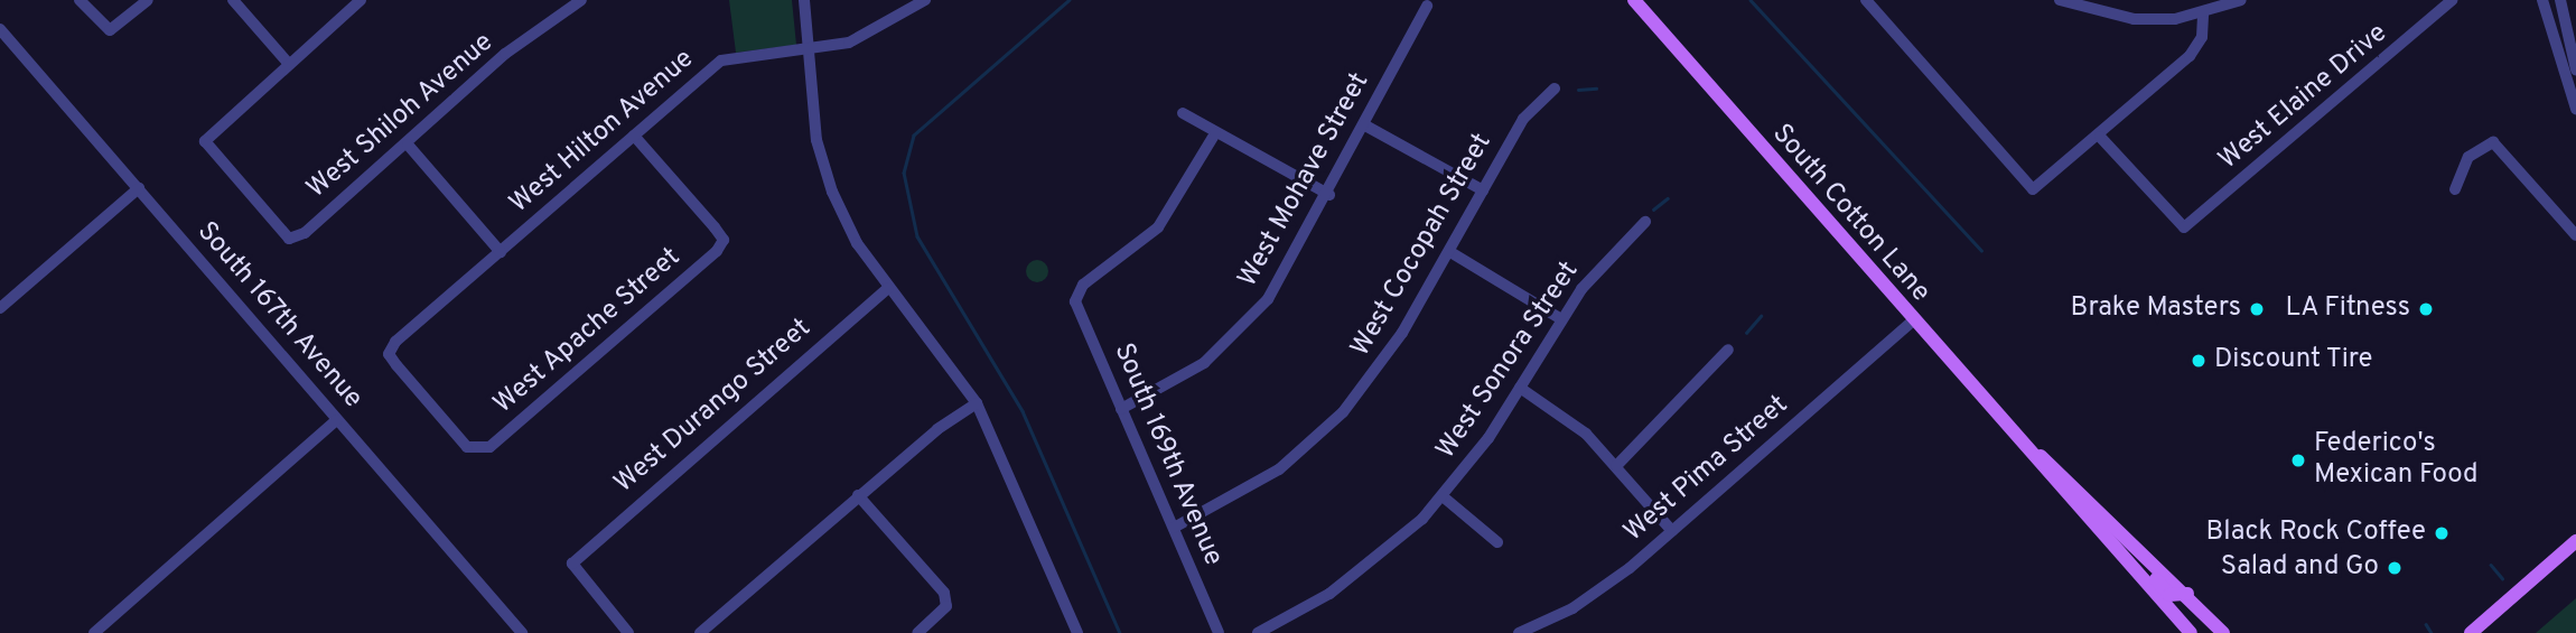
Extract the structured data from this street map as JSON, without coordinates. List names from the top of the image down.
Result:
{
  "streets": {
    "main road": ["South Cotton Lane"],
    "street": [
      "West Elaine Drive",
      "West Shiloh Avenue",
      "West Hilton Avenue",
      "West Mohave Street",
      "West Cocopah Street",
      "South 167th Avenue",
      "West Apache Street",
      "West Sonora Street",
      "West Durango Street",
      "South 169th Avenue",
      "West Pima Street"
    ]
  },
  "crossings": [
    ["West Hilton Avenue", "West Apache Street"],
    ["West Mohave Street", "South 169th Avenue"],
    ["South Cotton Lane", "West Pima Street"],
    ["West Cocopah Street", "South 169th Avenue"]
  ],
  "places": [
    "Brake Masters",
    "LA Fitness",
    "Discount Tire",
    "Federico's Mexican Food",
    "Black Rock Coffee",
    "Salad and Go"
  ]
}
